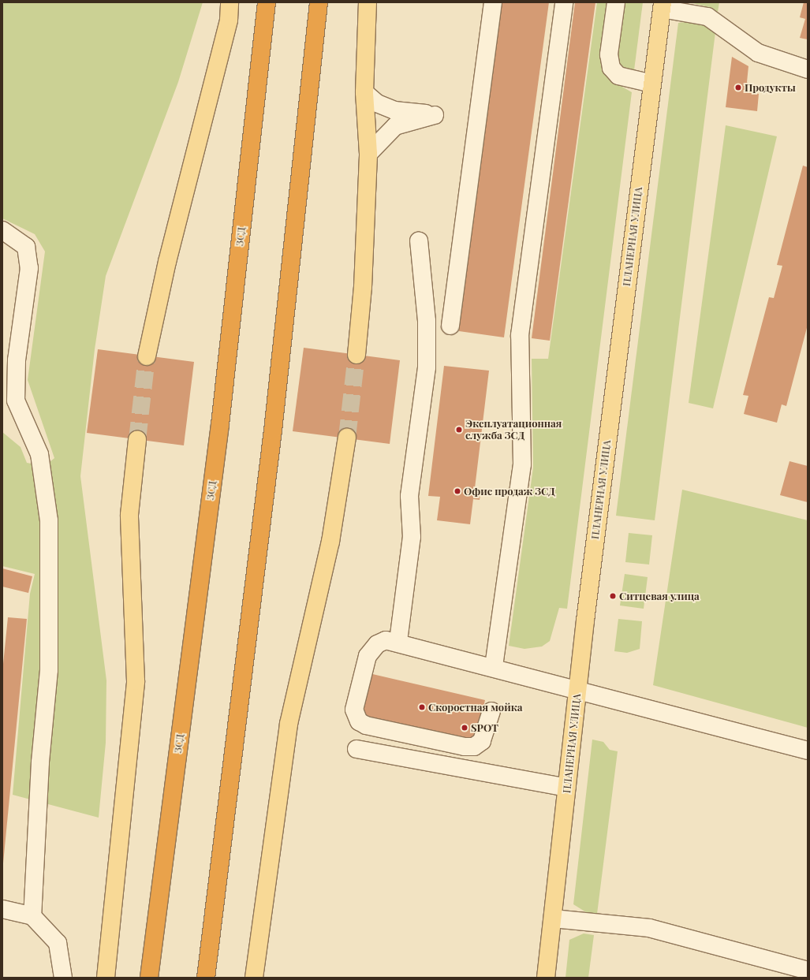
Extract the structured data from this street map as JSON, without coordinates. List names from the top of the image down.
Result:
{
  "streets": {
    "highway": ["ЗСД"],
    "main road": ["ПЛАНЕРНАЯ УЛИЦА"]
  },
  "places": [
    "Продукты",
    "Эксплуатационная служба ЗСД",
    "Офис продаж ЗСД",
    "Ситцевая улица",
    "Скоростная мойка",
    "SPOT"
  ]
}
